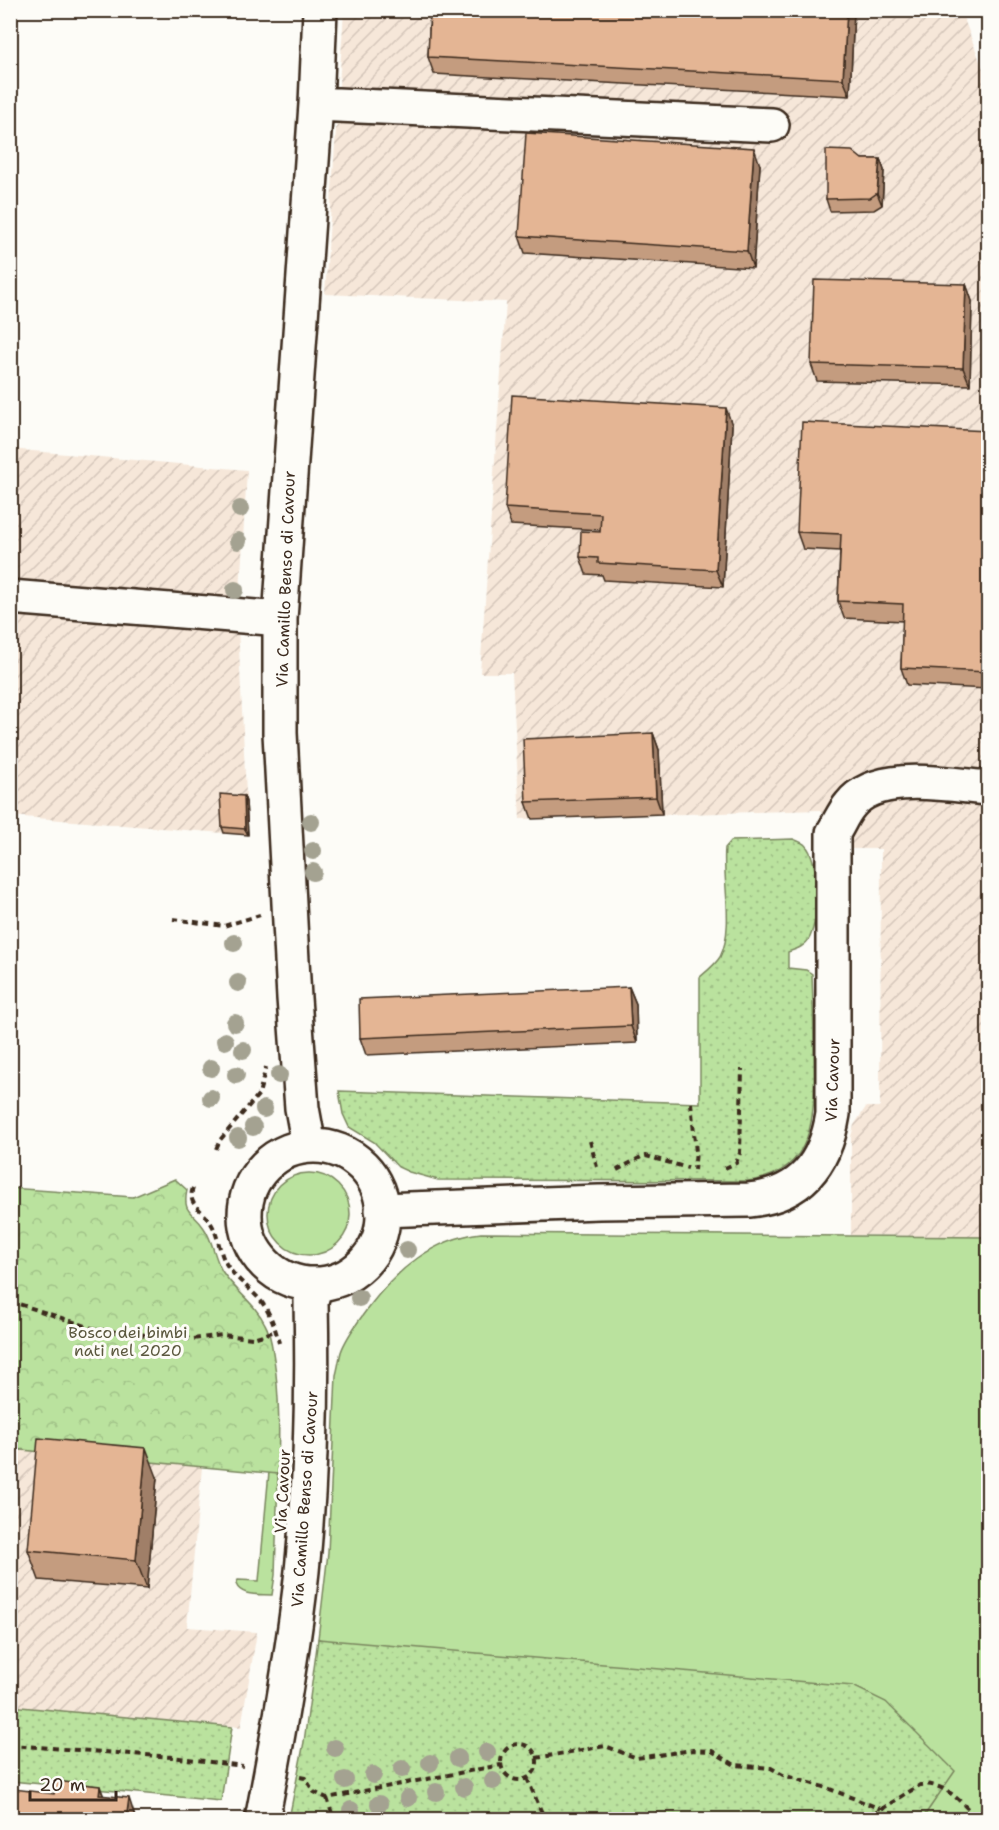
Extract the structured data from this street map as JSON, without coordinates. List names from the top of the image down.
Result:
{
  "streets": {
    "street": ["Via Camillo Benso di Cavour", "Via Cavour"]
  },
  "crossings": [
    ["Via Camillo Benso di Cavour", "Via Cavour"]
  ],
  "parks": ["Bosco dei bimbi nati nel 2020"],
  "scale_bar": "20 m"
}
